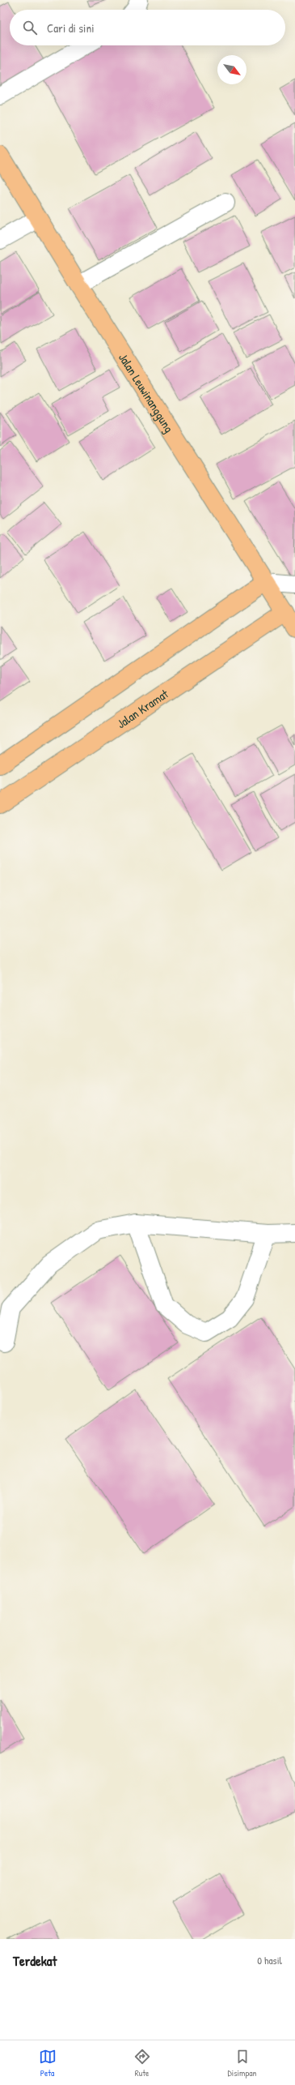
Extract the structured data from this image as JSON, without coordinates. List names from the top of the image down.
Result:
{
  "streets": {
    "main road": ["Jalan Leuwinanggung", "Jalan Kramat"]
  },
  "crossings": [
    ["Jalan Leuwinanggung", "Jalan Kramat"]
  ],
  "north": "bottom right",
  "page": {
    "search": "Cari di sini",
    "heading": ["Terdekat", "0 hasil"],
    "nav": ["Peta", "Rute", "Disimpan"]
  }
}
